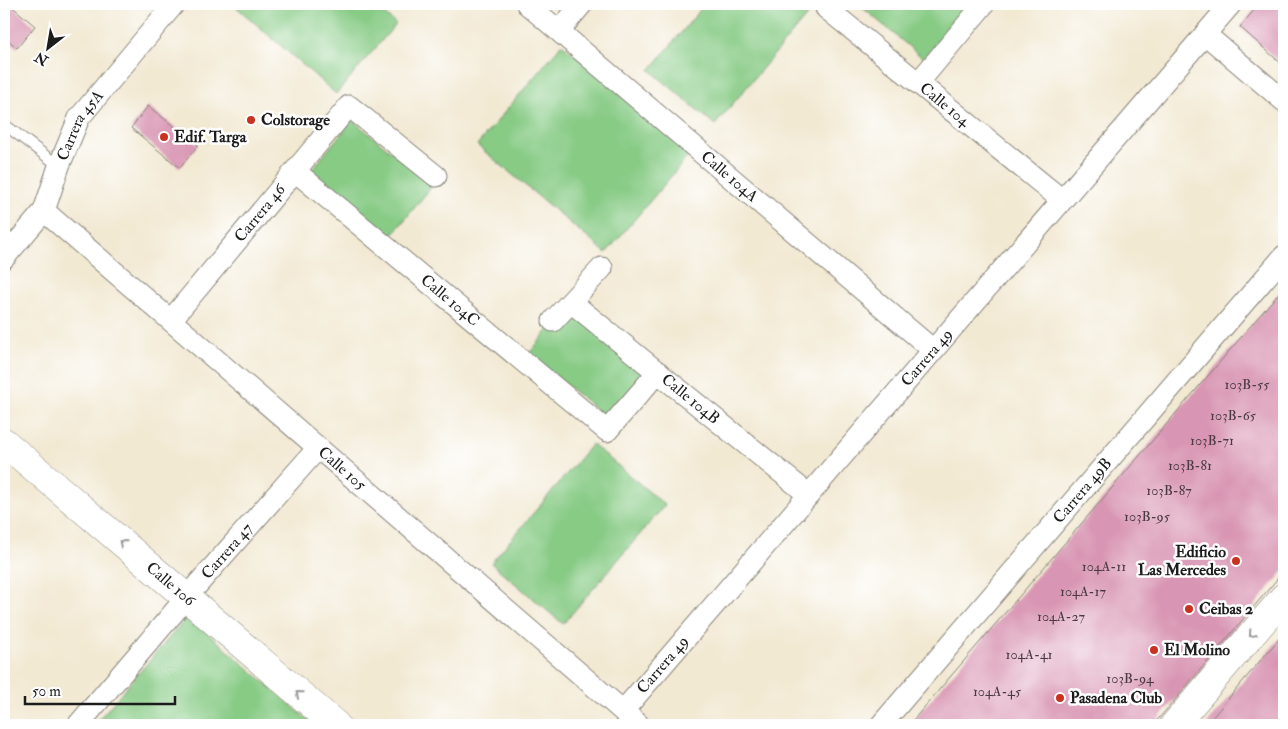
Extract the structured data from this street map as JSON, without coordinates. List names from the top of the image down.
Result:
{
  "streets": {
    "street": [
      "Calle 104",
      "Carrera 45A",
      "Calle 104A",
      "Carrera 46",
      "Calle 104C",
      "Carrera 49",
      "Calle 104B",
      "Calle 105",
      "Carrera 49B",
      "Carrera 47",
      "Calle 106"
    ]
  },
  "crossings": [
    ["Calle 104", "Carrera 49"],
    ["Carrera 45A", "Calle 105"],
    ["Calle 104A", "Carrera 49"],
    ["Carrera 46", "Calle 104C"],
    ["Carrera 46", "Calle 105"],
    ["Calle 104C", "Calle 104B"],
    ["Carrera 49", "Calle 104B"],
    ["Carrera 49", "Calle 105"],
    ["Calle 105", "Carrera 47"],
    ["Carrera 47", "Calle 106"]
  ],
  "one_way": ["Calle 106"],
  "places": [
    "Colstorage",
    "Edif. Targa",
    "Edificio Las Mercedes",
    "Ceibas 2",
    "El Molino",
    "Pasadena Club"
  ],
  "house_numbers": [
    "103B-55",
    "103B-65",
    "103B-71",
    "103B-81",
    "103B-87",
    "103B-95",
    "104A-11",
    "104A-17",
    "104A-27",
    "104A-41",
    "103B-94",
    "104A-45"
  ],
  "scale_bar": "50 m",
  "north": "bottom left"
}
